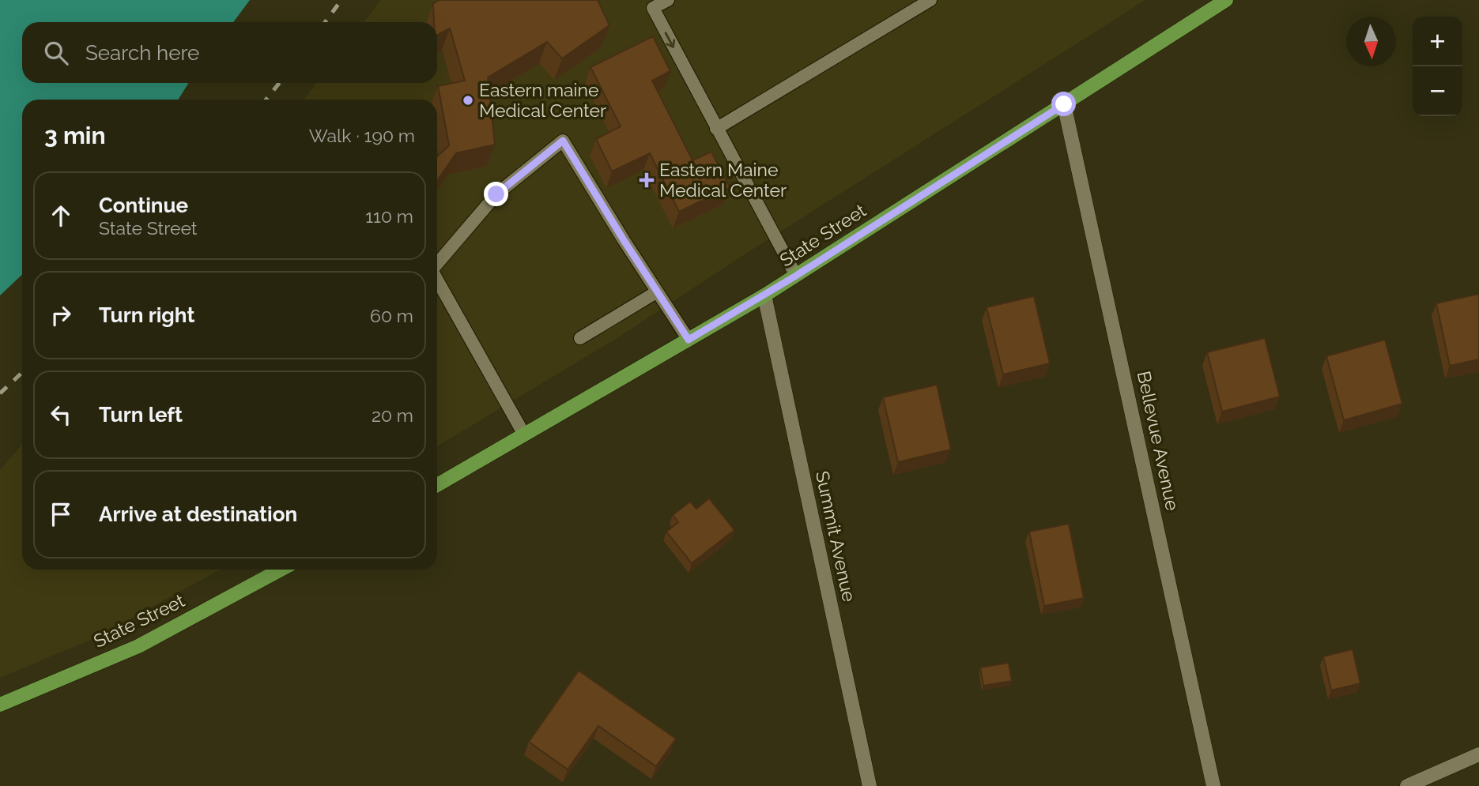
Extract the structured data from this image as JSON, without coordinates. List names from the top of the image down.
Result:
{
  "streets": {
    "main road": ["State Street"],
    "street": ["Bellevue Avenue", "Summit Avenue"]
  },
  "crossings": [
    ["State Street", "Bellevue Avenue"],
    ["State Street", "Summit Avenue"]
  ],
  "places": {
    "other": ["Eastern maine Medical Center"],
    "health": ["Eastern Maine Medical Center"]
  },
  "north": "bottom",
  "page": {
    "map_buttons": ["+", "−"],
    "search": "Search here",
    "heading": ["3 min", "Walk · 190 m"],
    "list": [
      ["Continue", "State Street", "110 m"],
      ["Turn right", "60 m"],
      ["Turn left", "20 m"],
      "Arrive at destination"
    ]
  }
}
